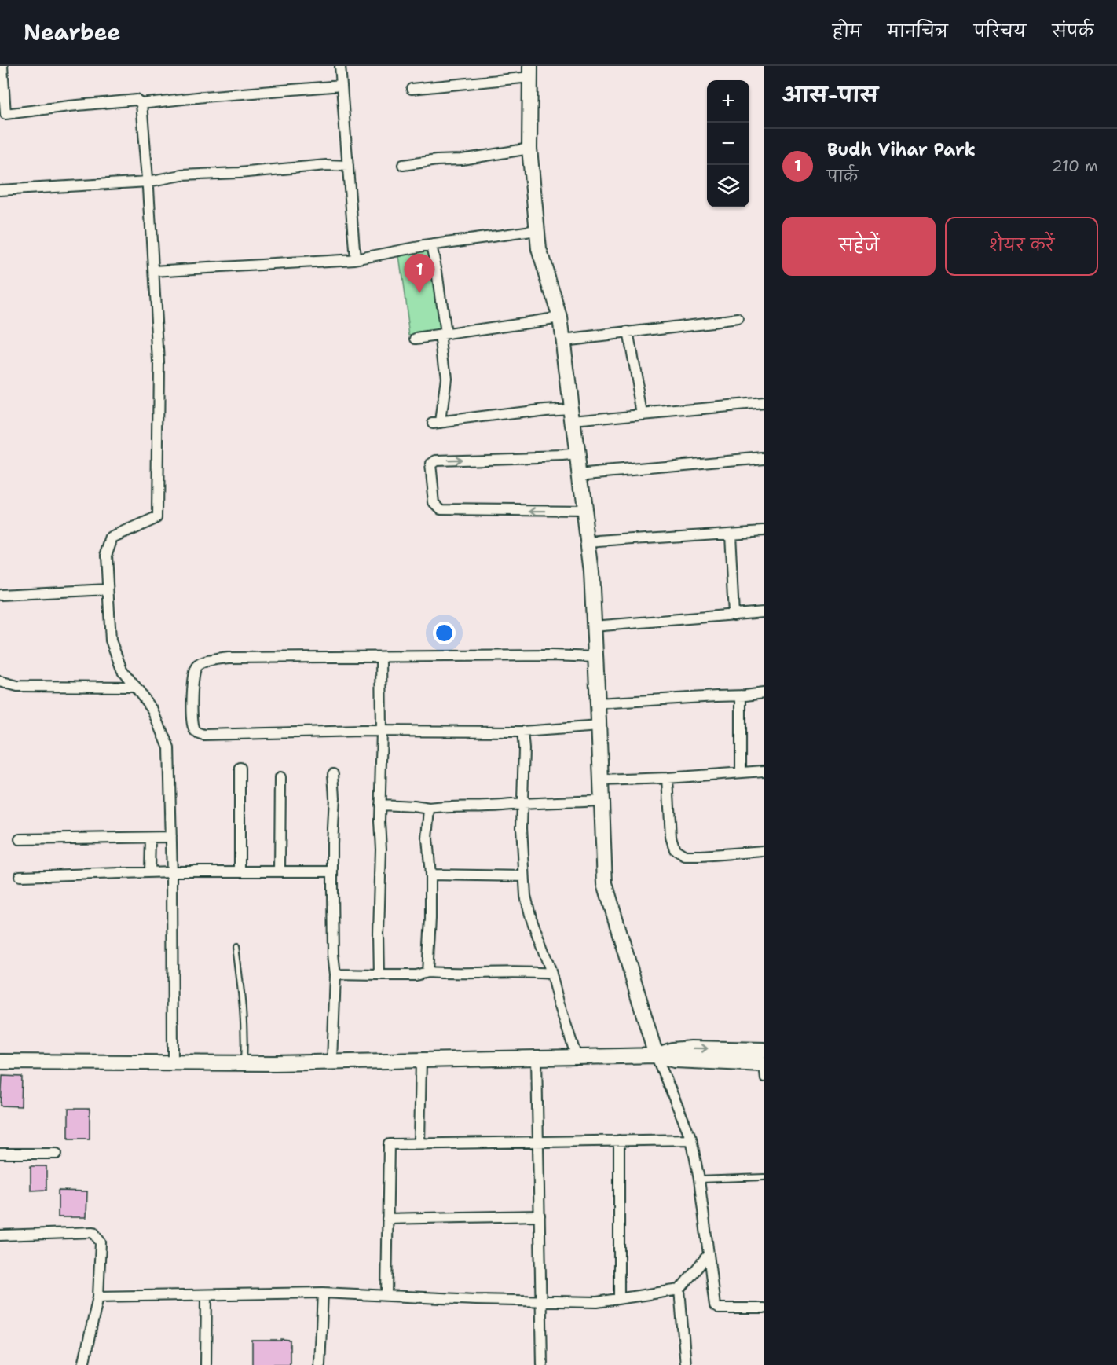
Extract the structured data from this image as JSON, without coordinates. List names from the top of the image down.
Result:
{
  "page": {
    "header": "Nearbee",
    "nav": [
      "होम",
      "मानचित्र",
      "परिचय",
      "संपर्क"
    ],
    "heading": "आस-पास",
    "map_buttons": ["+", "−"],
    "list": [
      {
        "mark": "1",
        "name": "Budh Vihar Park",
        "note": "पार्क",
        "value": "210 m"
      }
    ],
    "buttons": ["सहेजें", "शेयर करें"],
    "pins": "1"
  }
}
